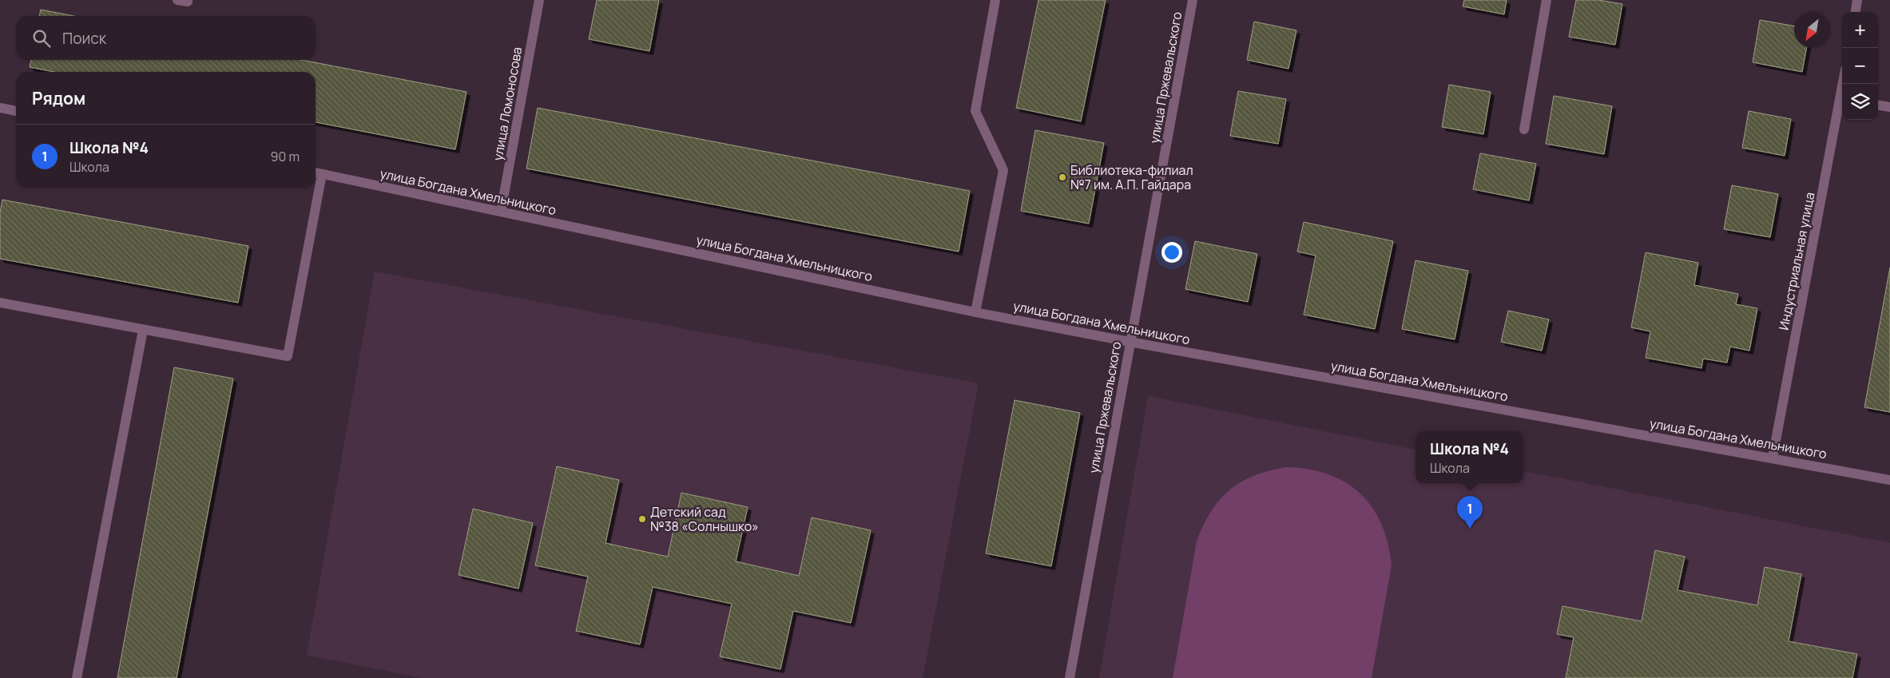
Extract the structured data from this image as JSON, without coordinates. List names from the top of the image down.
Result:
{
  "streets": {
    "street": [
      "улица Пржевальского",
      "улица Ломоносова",
      "улица Богдана Хмельницкого",
      "Индустриальная улица"
    ]
  },
  "crossings": [
    ["улица Пржевальского", "улица Богдана Хмельницкого"],
    ["улица Ломоносова", "улица Богдана Хмельницкого"],
    ["улица Богдана Хмельницкого", "Индустриальная улица"]
  ],
  "places": ["Библиотека-филиал №7 им. А.П. Гайдара", "Детский сад №38 «Солнышко»"],
  "north": "bottom left",
  "page": {
    "map_buttons": ["+", "−"],
    "search": "Поиск",
    "heading": "Рядом",
    "list": [
      {
        "mark": "1",
        "name": "Школа №4",
        "note": "Школа",
        "value": "90 m"
      }
    ],
    "popup": ["Школа №4", "Школа"],
    "pins": "1"
  }
}
